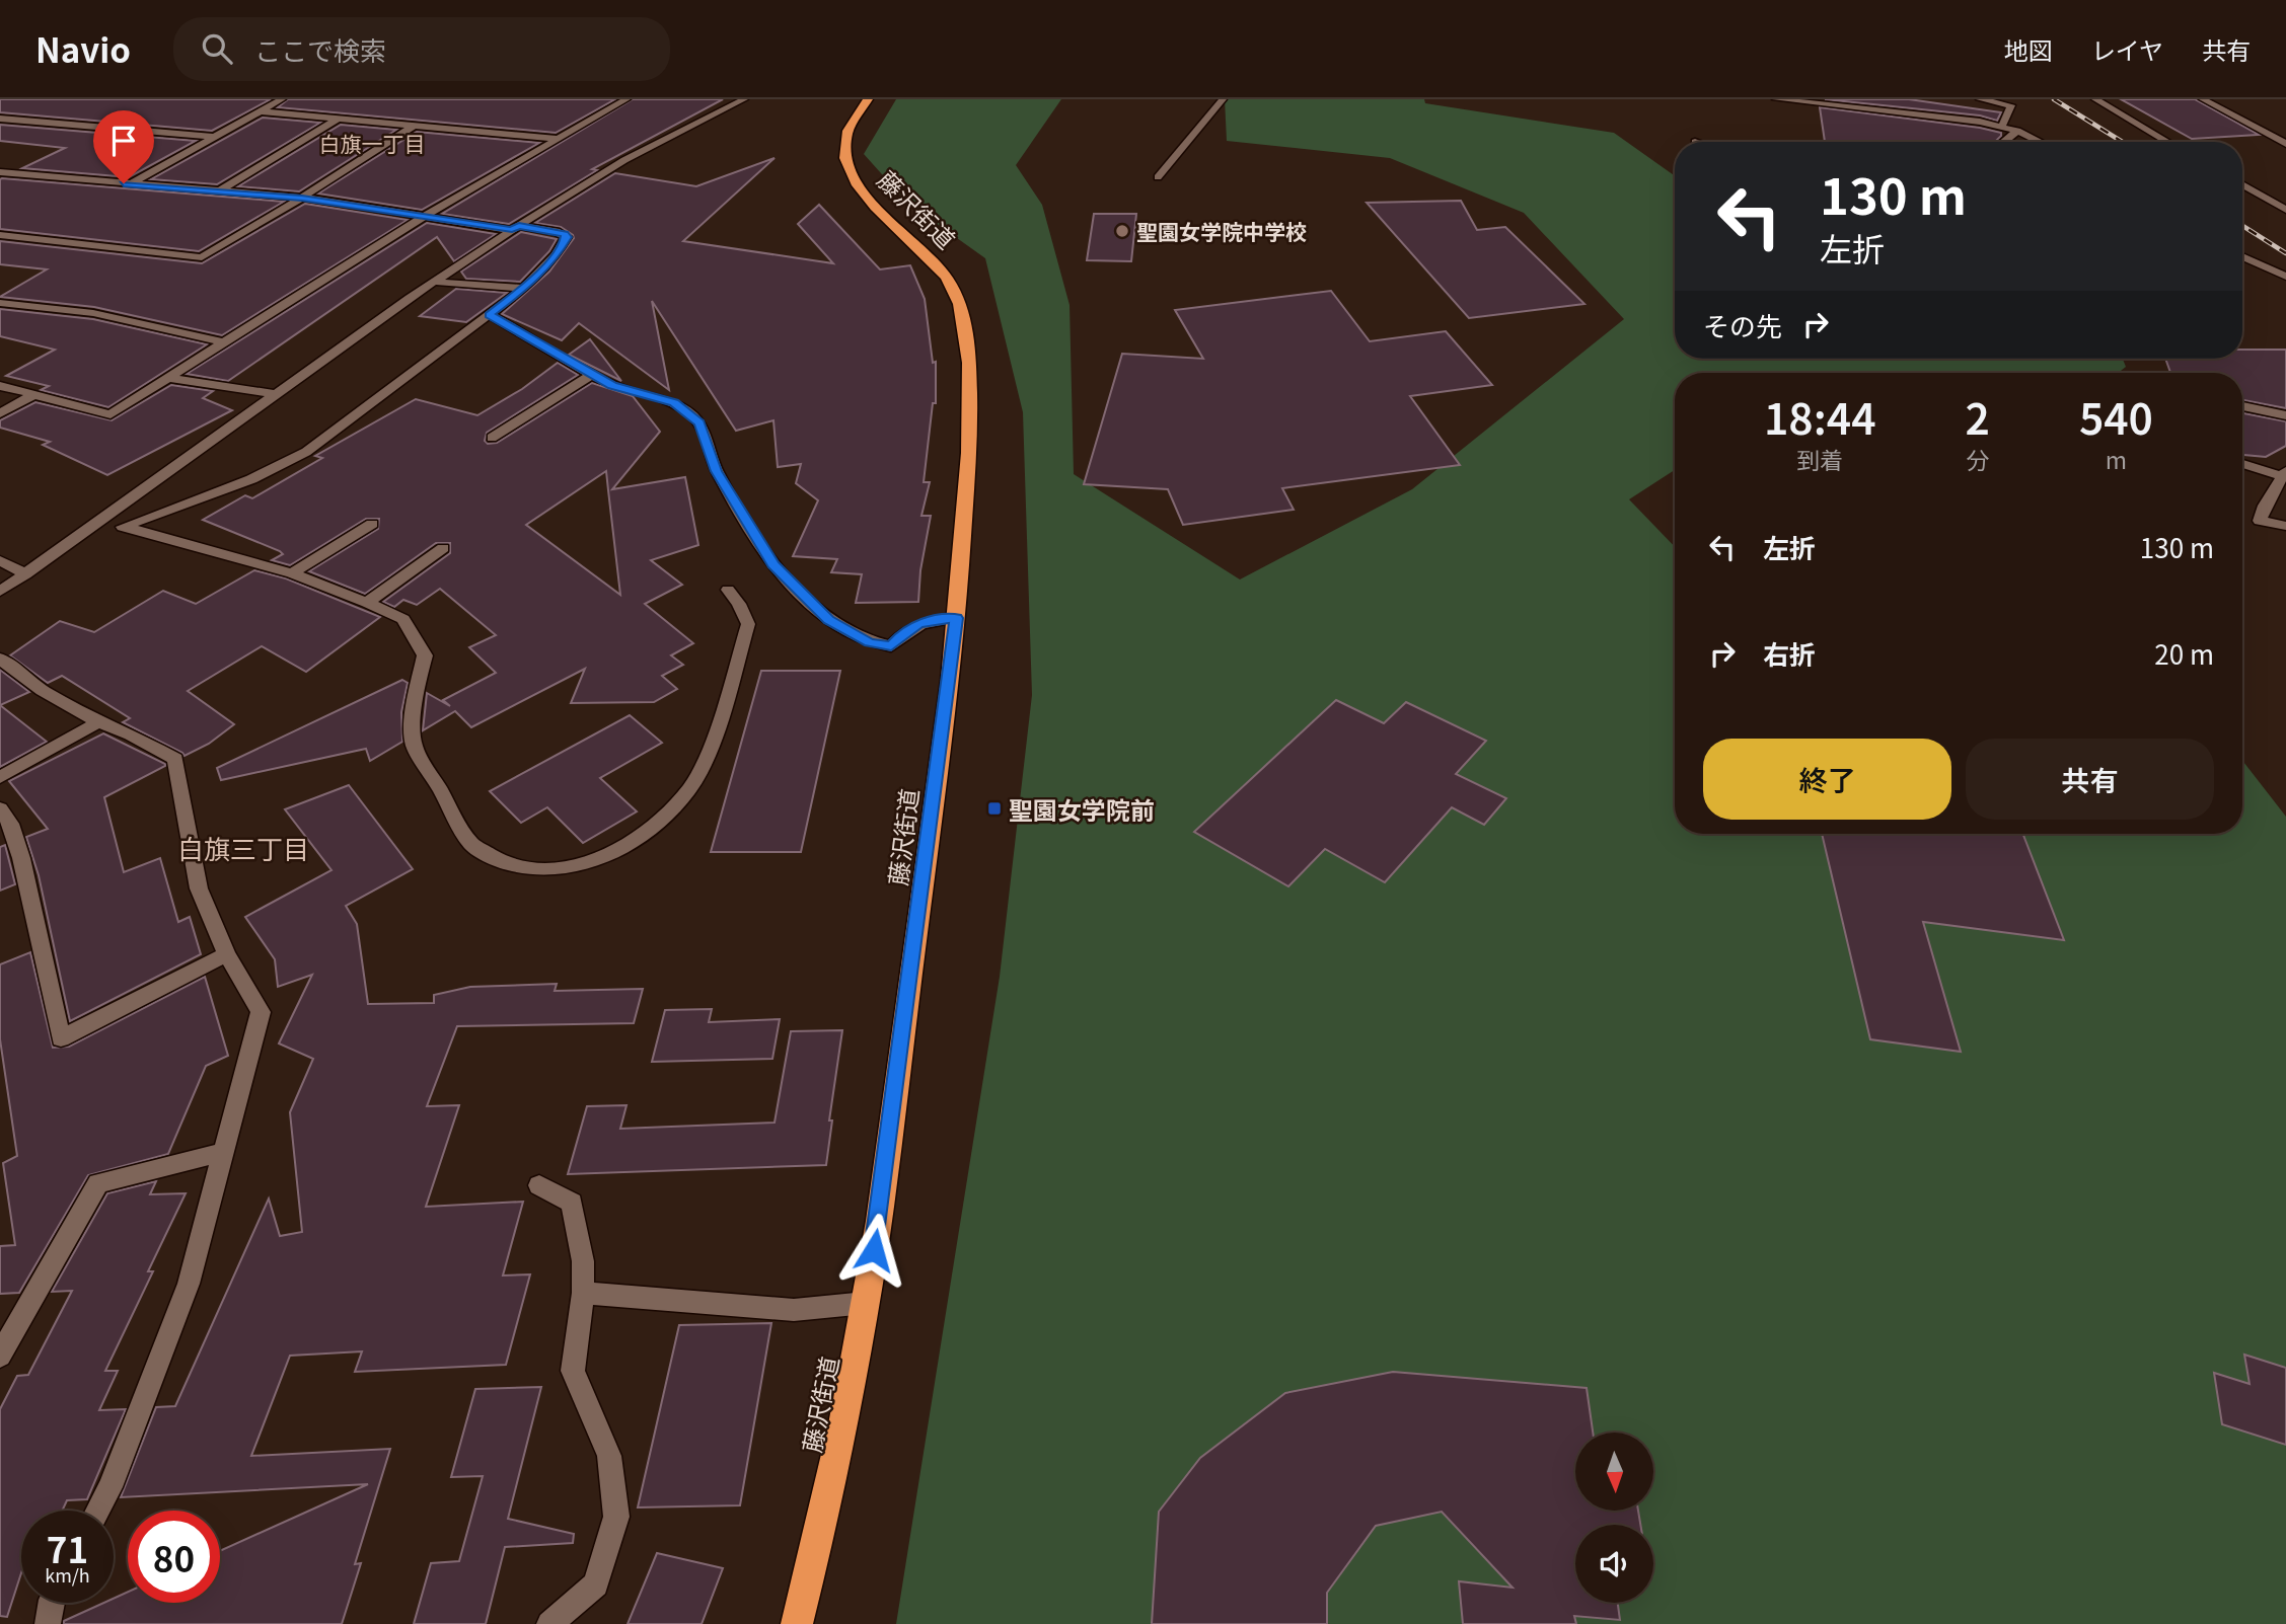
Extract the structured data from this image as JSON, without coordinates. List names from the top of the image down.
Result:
{
  "streets": {
    "highway": ["藤沢街道"]
  },
  "districts": ["白旗一丁目", "白旗三丁目"],
  "places": {
    "other": ["聖園女学院中学校"],
    "transit": ["聖園女学院前"]
  },
  "north": "bottom",
  "page": {
    "header": "Navio",
    "search": "ここで検索",
    "nav": ["地図", "レイヤ", "共有"],
    "turn": ["130 m", "左折"],
    "then": "その先",
    "eta": [
      "18:44",
      "到着",
      "2",
      "分",
      "540",
      "m"
    ],
    "list": [
      {
        "name": "左折",
        "value": "130 m"
      },
      {
        "name": "右折",
        "value": "20 m"
      }
    ],
    "buttons": ["終了", "共有"],
    "speed": "71 km/h",
    "limit": "80"
  }
}
